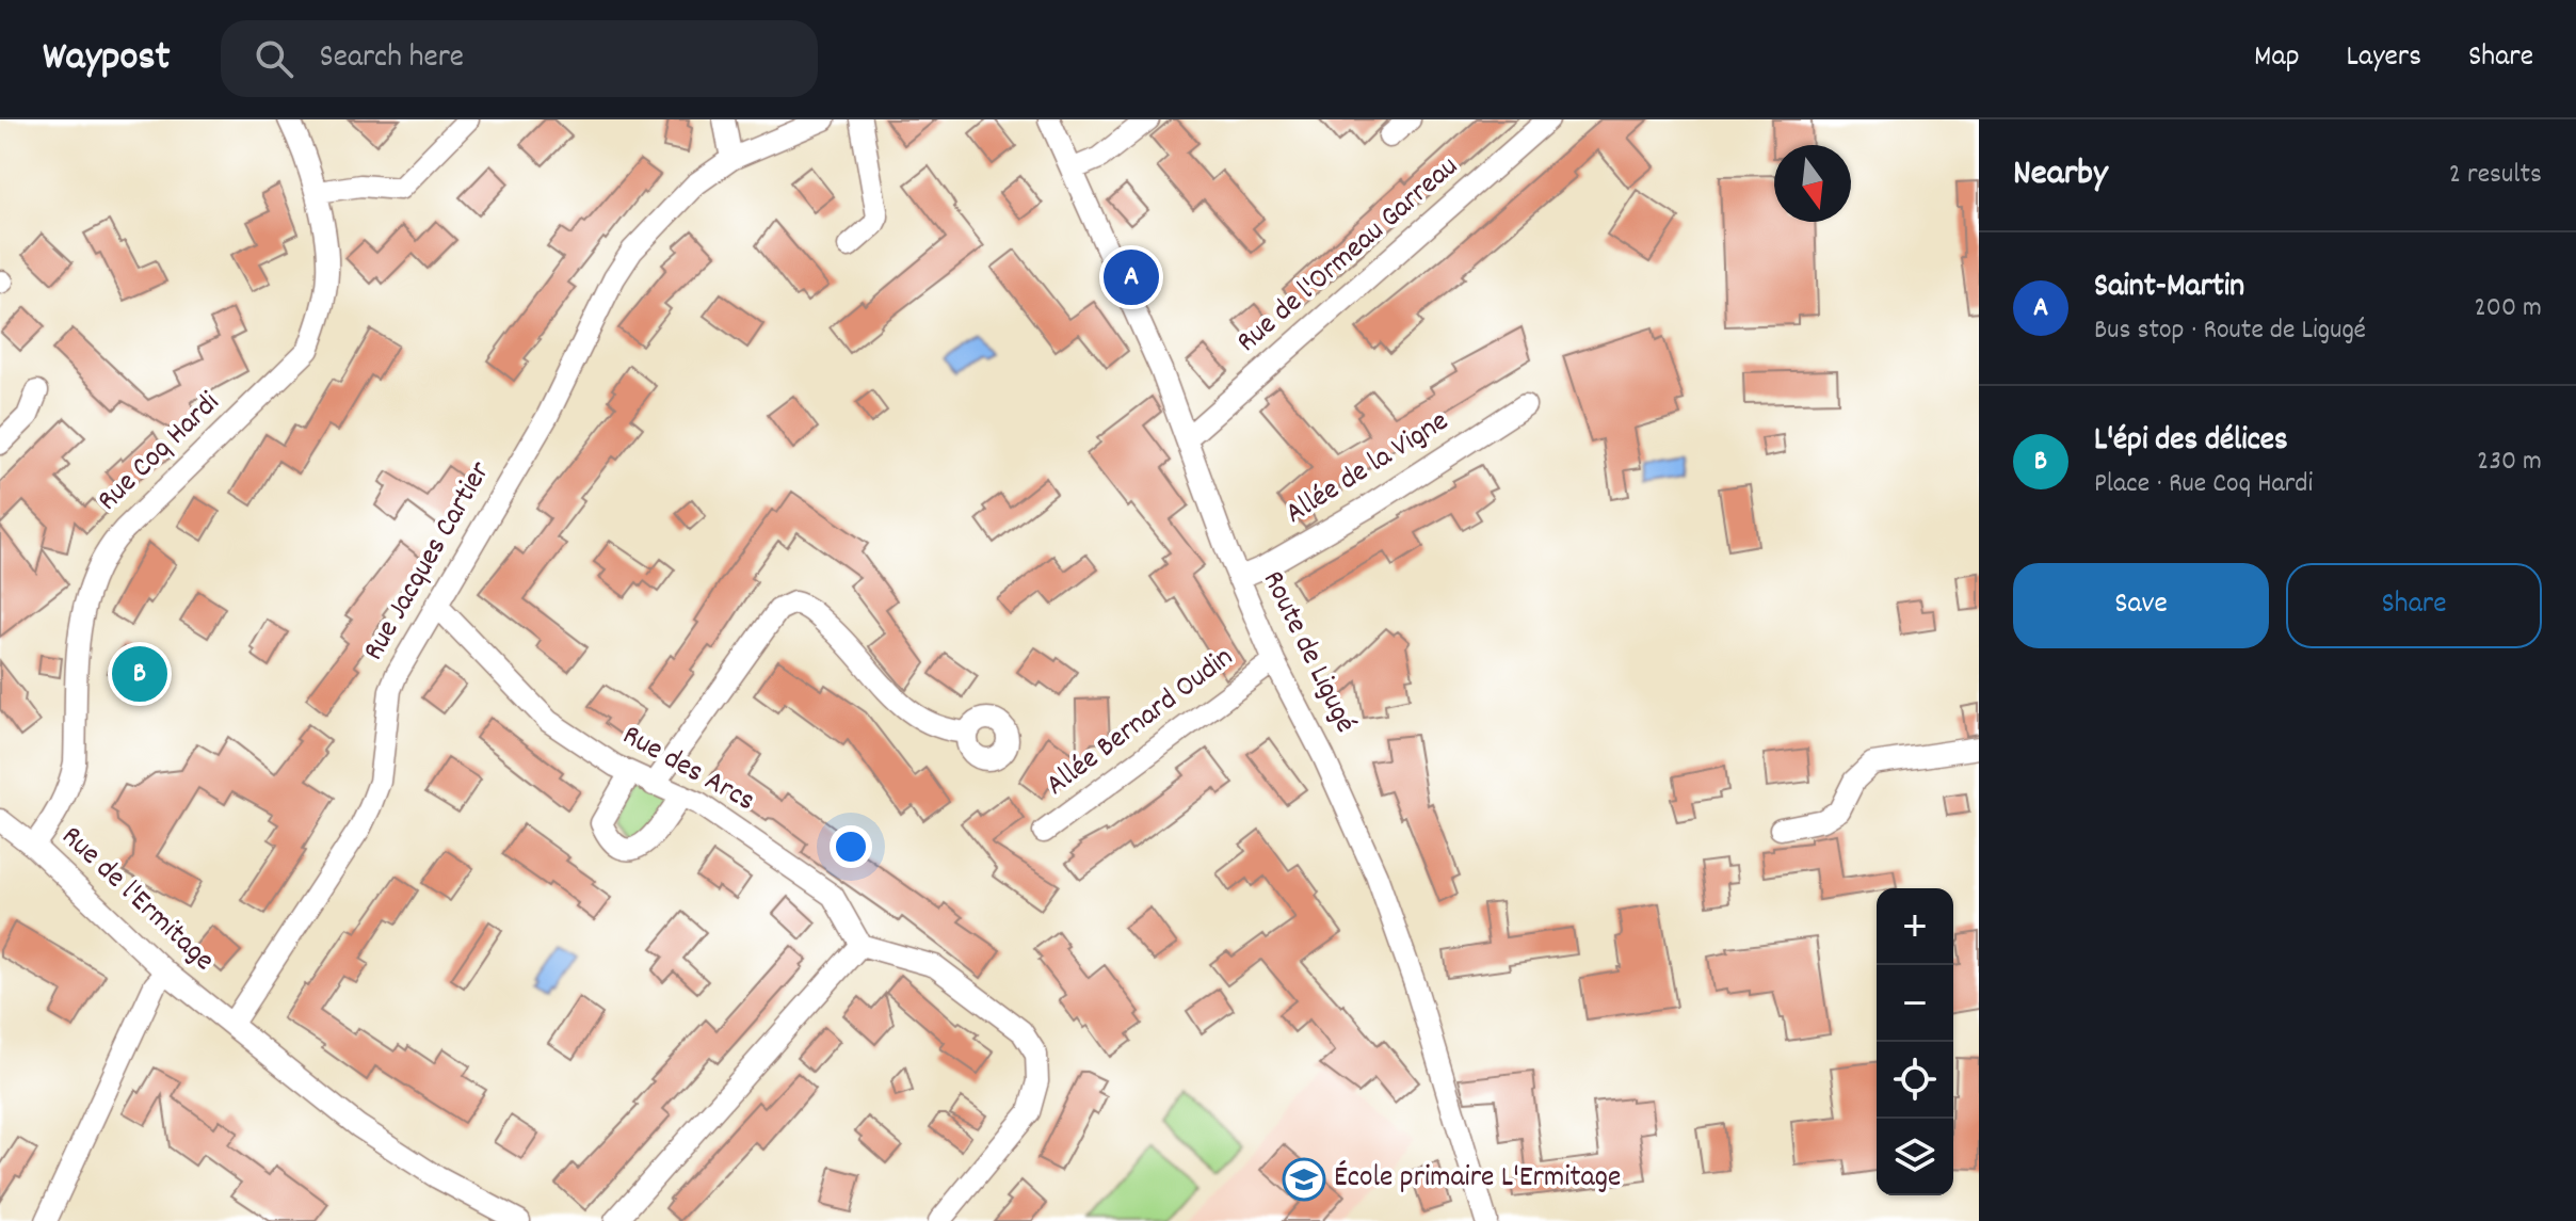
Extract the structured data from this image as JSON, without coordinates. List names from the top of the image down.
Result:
{
  "streets": {
    "street": [
      "Rue de l'Ormeau Garreau",
      "Rue Coq Hardi",
      "Allée de la Vigne",
      "Rue Jacques Cartier",
      "Route de Ligugé",
      "Allée Bernard Oudin",
      "Rue des Arcs",
      "Rue de l'Ermitage"
    ]
  },
  "crossings": [
    ["Rue de l'Ormeau Garreau", "Route de Ligugé"],
    ["Rue Coq Hardi", "Rue de l'Ermitage"],
    ["Allée de la Vigne", "Route de Ligugé"],
    ["Rue Jacques Cartier", "Rue des Arcs"],
    ["Rue Jacques Cartier", "Rue de l'Ermitage"],
    ["Route de Ligugé", "Allée Bernard Oudin"]
  ],
  "places": {
    "school or university": ["École primaire L'Ermitage"]
  },
  "north": "bottom",
  "page": {
    "header": "Waypost",
    "search": "Search here",
    "nav": ["Map", "Layers", "Share"],
    "heading": ["Nearby", "2 results"],
    "list": [
      {
        "mark": "A",
        "name": "Saint-Martin",
        "note": "Bus stop · Route de Ligugé",
        "value": "200 m"
      },
      {
        "mark": "B",
        "name": "L'épi des délices",
        "note": "Place · Rue Coq Hardi",
        "value": "230 m"
      }
    ],
    "pins": ["A", "B"],
    "buttons": ["Save", "Share"],
    "map_buttons": ["+", "−"]
  }
}
